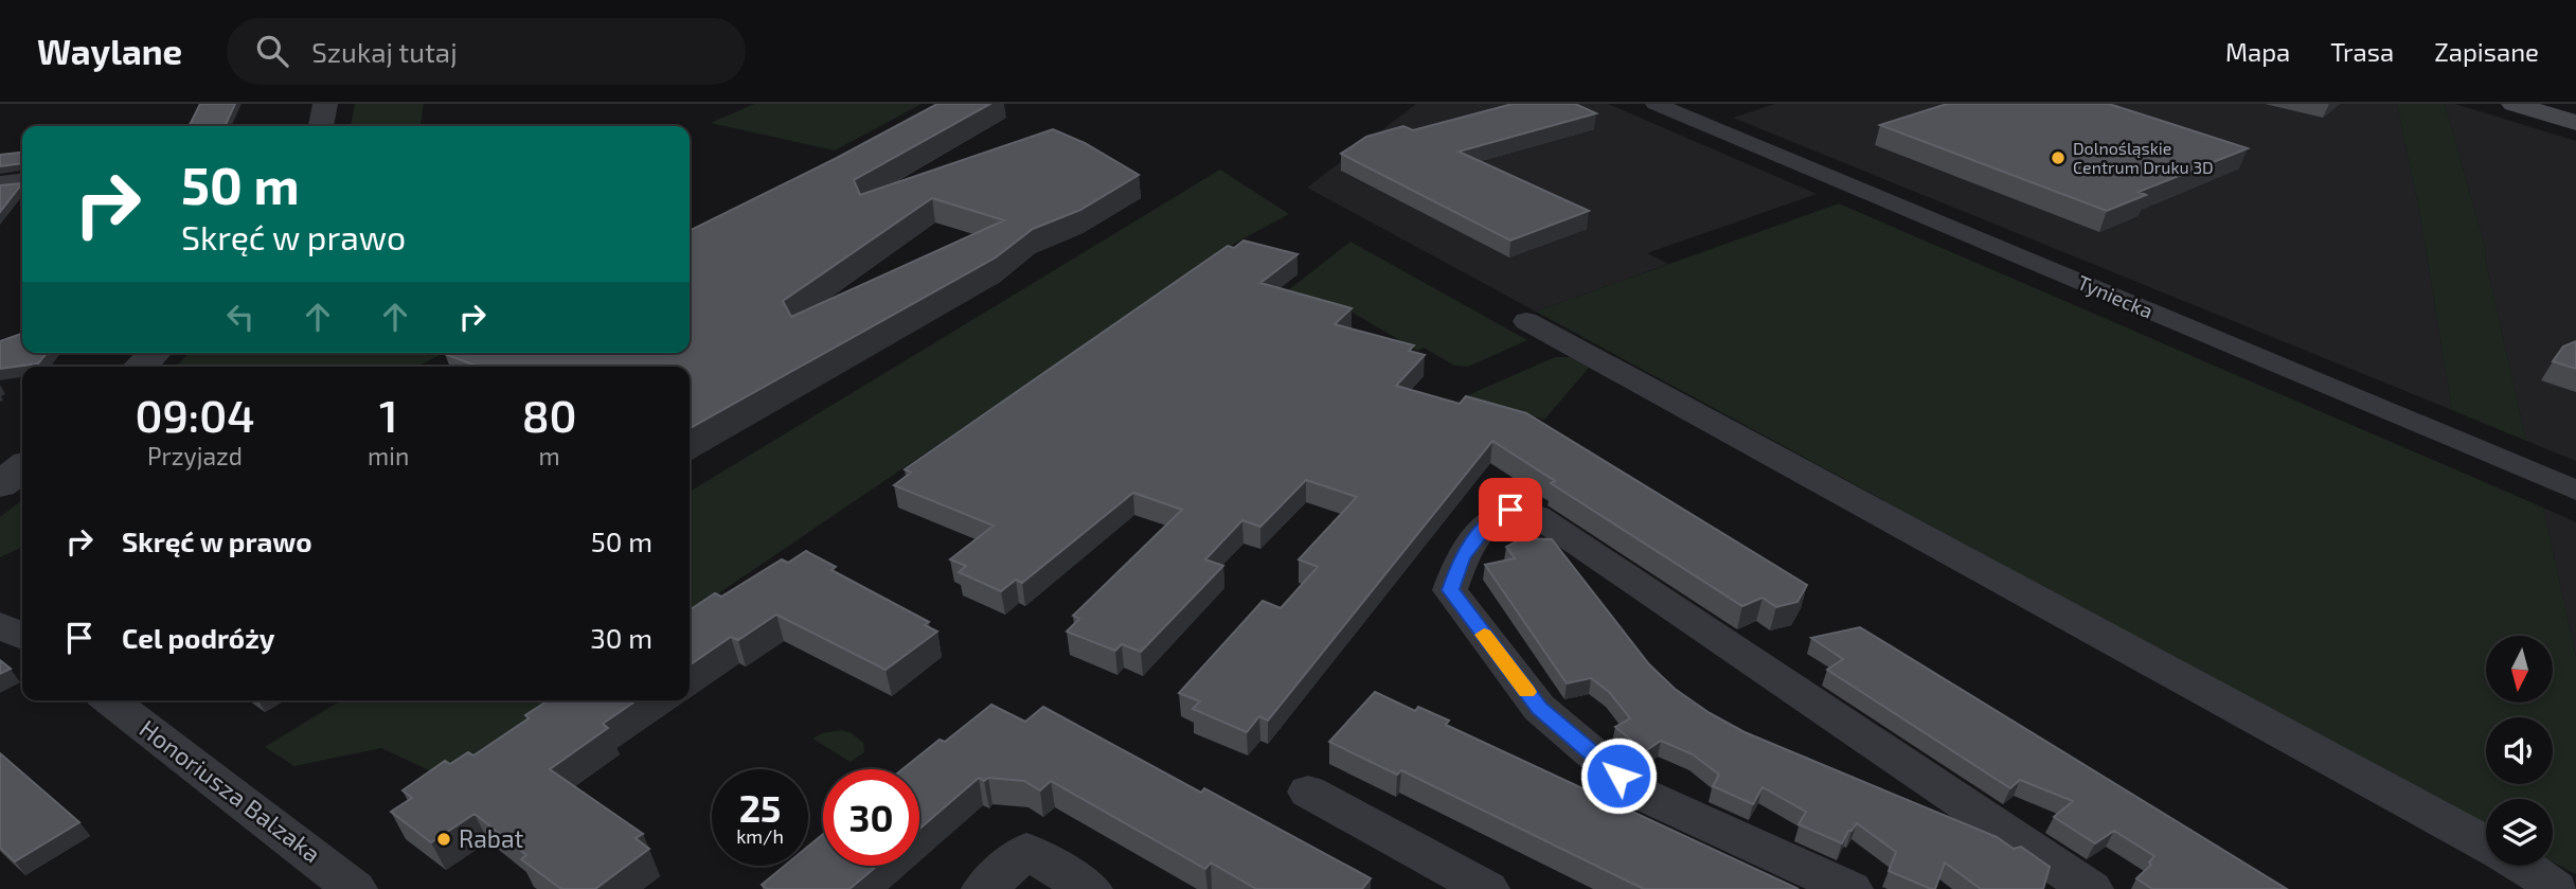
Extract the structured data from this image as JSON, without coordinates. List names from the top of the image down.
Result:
{
  "streets": {
    "street": ["Tyniecka", "Honoriusza Balzaka"]
  },
  "places": ["Dolnośląskie Centrum Druku 3D", "Rabat"],
  "north": "bottom",
  "page": {
    "header": "Waylane",
    "search": "Szukaj tutaj",
    "nav": ["Mapa", "Trasa", "Zapisane"],
    "turn": ["50 m", "Skręć w prawo"],
    "eta": [
      "09:04",
      "Przyjazd",
      "1",
      "min",
      "80",
      "m"
    ],
    "list": [
      {
        "name": "Skręć w prawo",
        "value": "50 m"
      },
      {
        "name": "Cel podróży",
        "value": "30 m"
      }
    ],
    "speed": "25 km/h",
    "limit": "30"
  }
}
